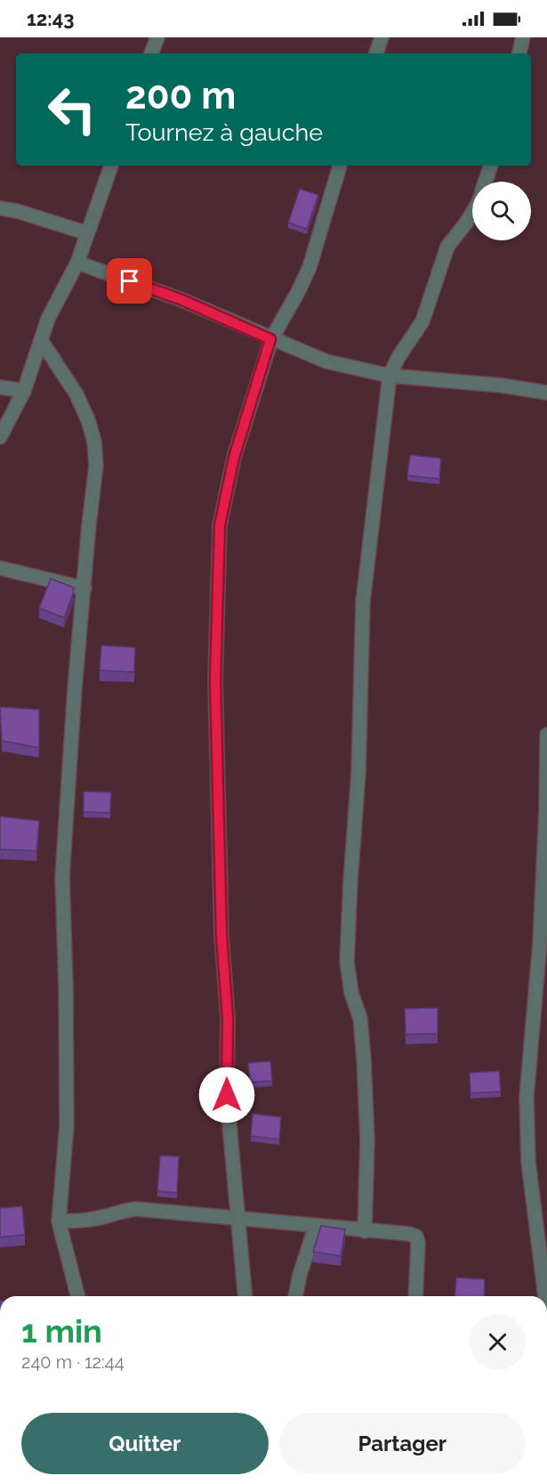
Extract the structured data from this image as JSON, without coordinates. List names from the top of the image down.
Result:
{
  "page": {
    "status": "12:43",
    "turn": ["200 m", "Tournez à gauche"],
    "heading": ["1 min", "240 m · 12:44"],
    "buttons": ["Quitter", "Partager"]
  }
}
